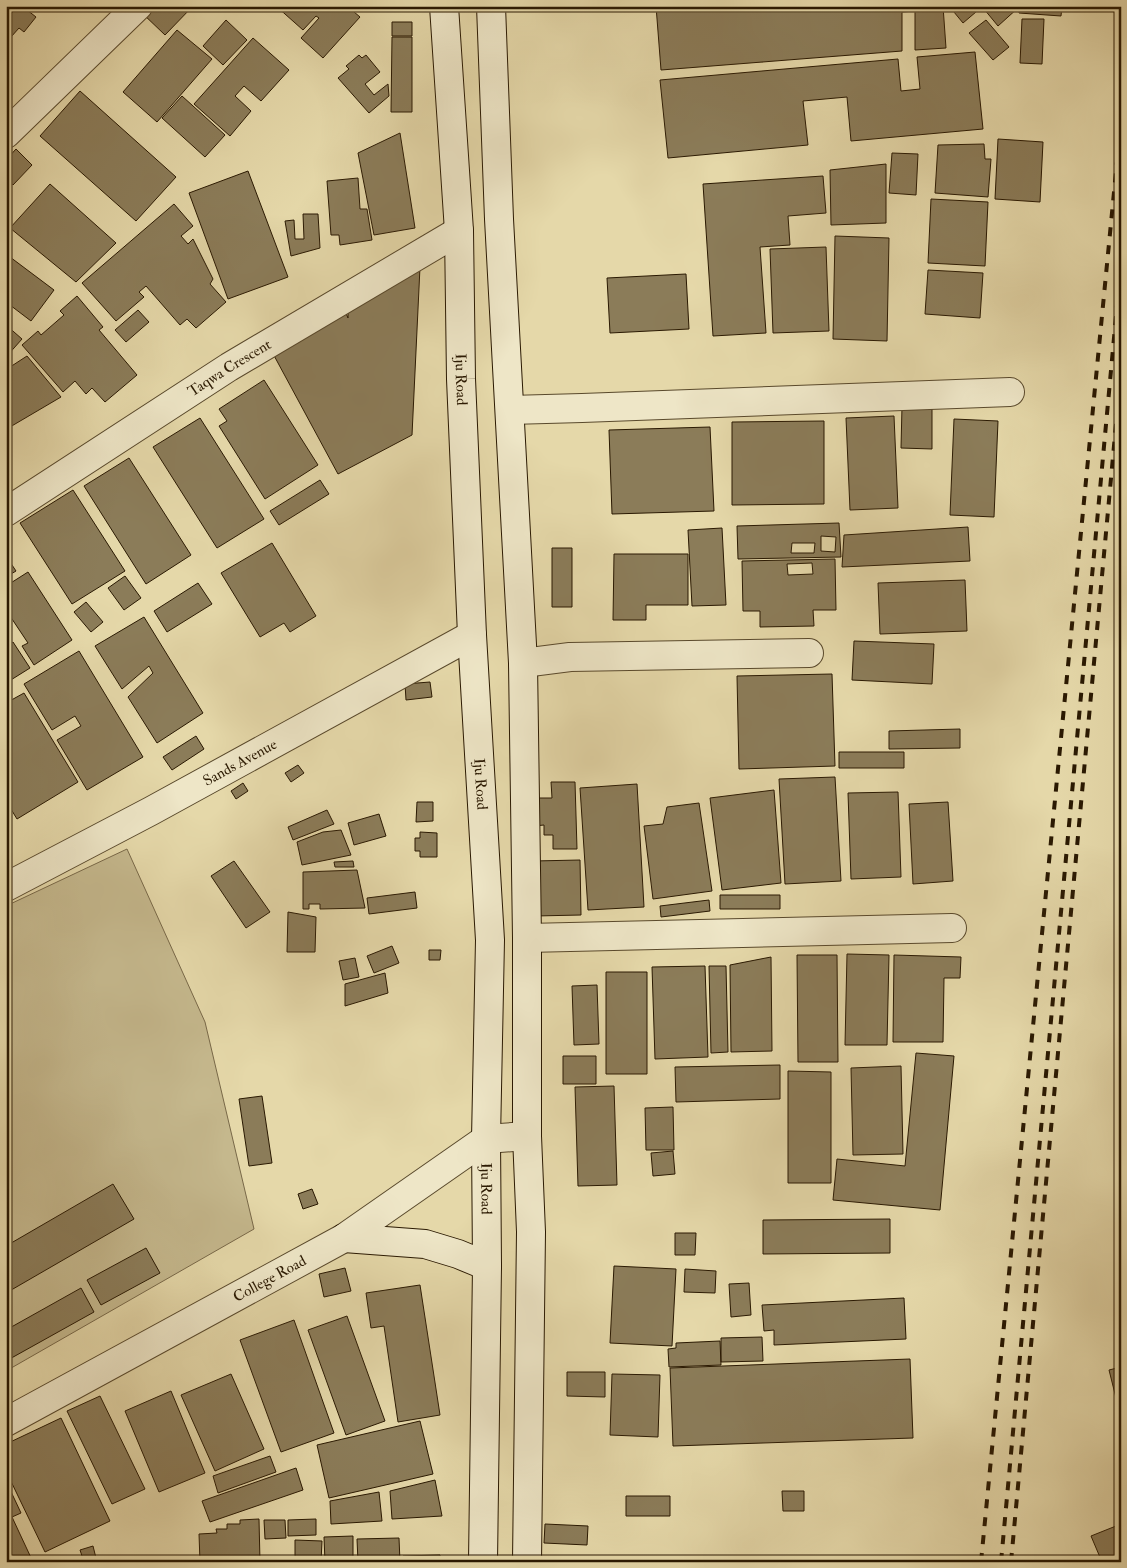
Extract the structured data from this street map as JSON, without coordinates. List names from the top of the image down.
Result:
{
  "streets": {
    "main road": [
      "Taqwa Crescent",
      "Iju Road",
      "Sands Avenue",
      "College Road"
    ]
  },
  "crossings": [
    ["Taqwa Crescent", "Iju Road"],
    ["Iju Road", "Sands Avenue"],
    ["Iju Road", "College Road"]
  ]
}
